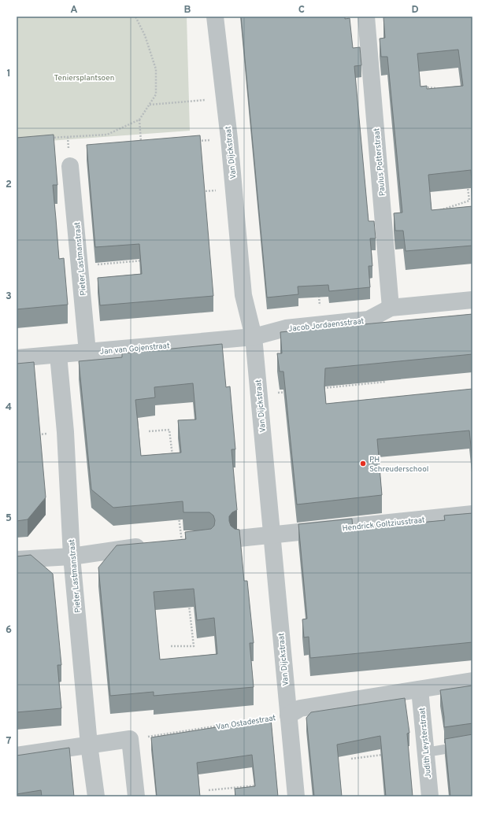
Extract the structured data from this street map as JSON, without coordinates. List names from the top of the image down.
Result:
{
  "streets": {
    "street": [
      "Van Dijckstraat",
      "Paulus Potterstraat",
      "Pieter Lastmanstraat",
      "Jacob Jordaensstraat",
      "Jan van Gojenstraat",
      "Hendrick Goltziusstraat",
      "Judith Leysterstraat"
    ],
    "path": ["Van Ostadestraat"]
  },
  "crossings": [
    ["Van Dijckstraat", "Jacob Jordaensstraat"],
    ["Van Dijckstraat", "Jan van Gojenstraat"],
    ["Van Dijckstraat", "Hendrick Goltziusstraat"],
    ["Van Dijckstraat", "Van Ostadestraat"],
    ["Paulus Potterstraat", "Jacob Jordaensstraat"],
    ["Pieter Lastmanstraat", "Jan van Gojenstraat"],
    ["Jacob Jordaensstraat", "Jan van Gojenstraat"]
  ],
  "parks": ["Teniersplantsoen"],
  "places": ["PH Schreuderschool"],
  "grid": {
    "columns": [
      "A",
      "B",
      "C",
      "D"
    ],
    "rows": [
      "1",
      "2",
      "3",
      "4",
      "5",
      "6",
      "7"
    ]
  }
}
